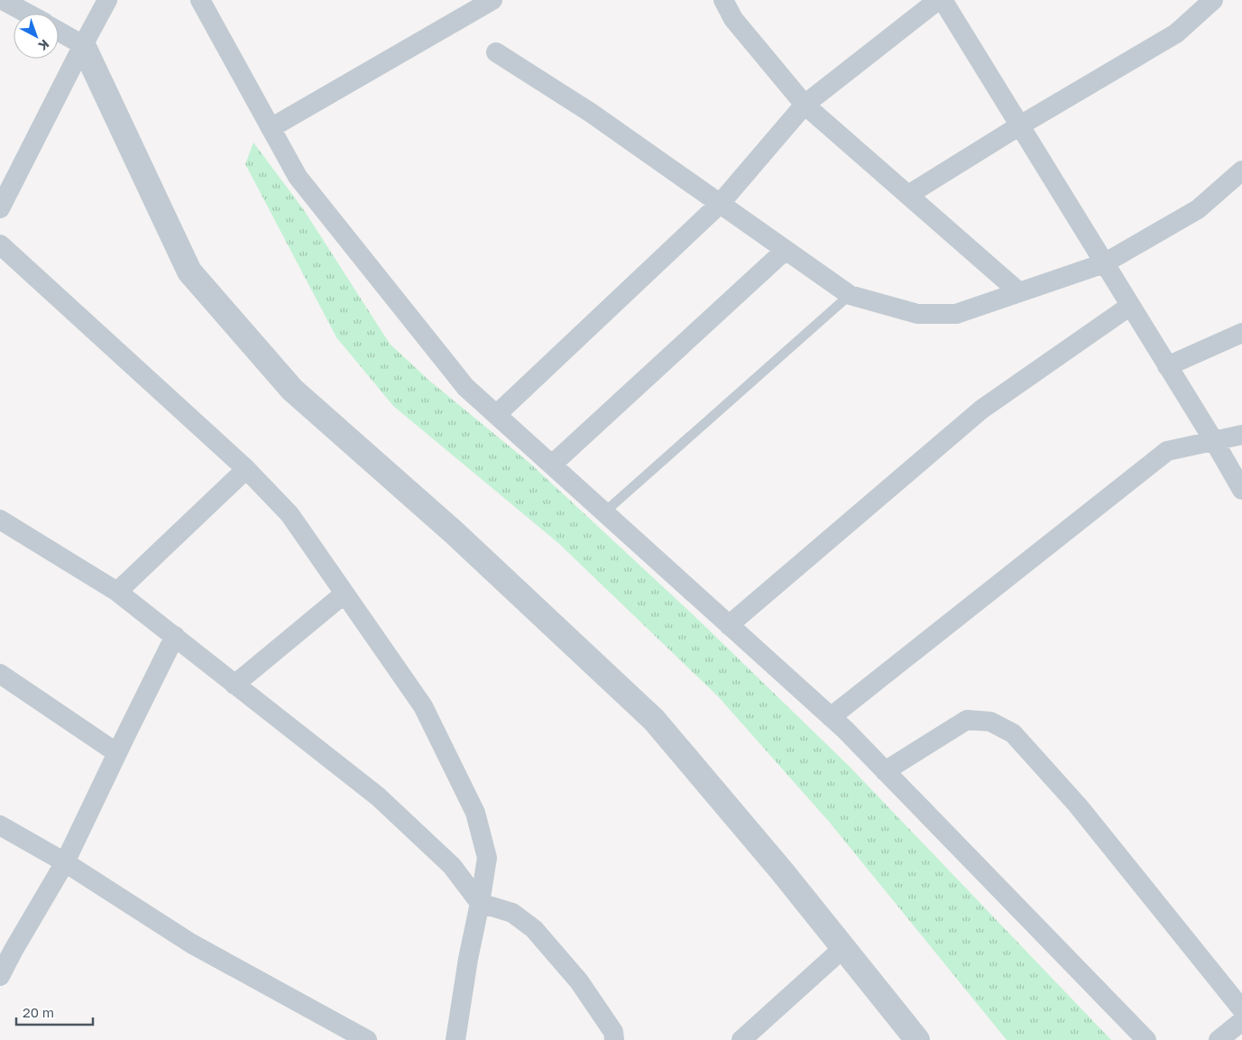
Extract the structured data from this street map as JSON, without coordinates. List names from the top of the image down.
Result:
{
  "scale_bar": "20 m",
  "north": "bottom right"
}
